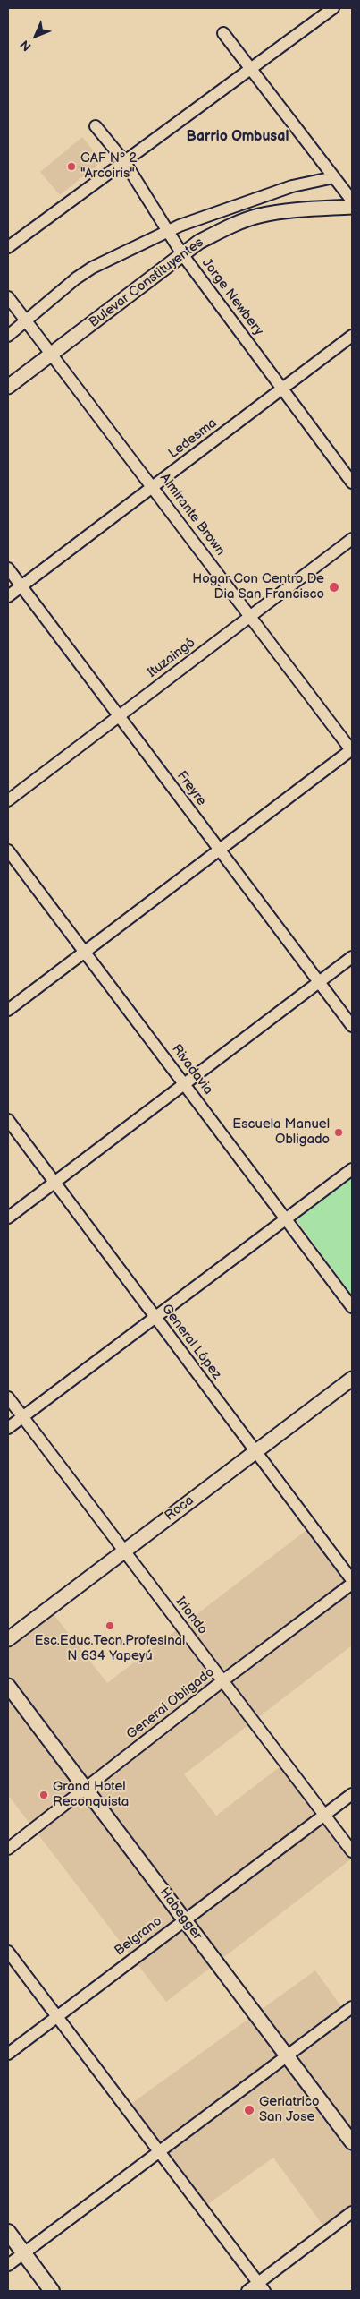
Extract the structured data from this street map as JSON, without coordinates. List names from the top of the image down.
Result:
{
  "streets": {
    "street": [
      "Bulevar Constituyentes",
      "Jorge Newbery",
      "Ledesma",
      "Almirante Brown",
      "Ituzaingó",
      "Freyre",
      "Rivadavia",
      "General López",
      "Roca",
      "Iriondo",
      "General Obligado",
      "Habegger",
      "Belgrano"
    ]
  },
  "crossings": [
    ["Bulevar Constituyentes", "Jorge Newbery"],
    ["Bulevar Constituyentes", "Almirante Brown"],
    ["Jorge Newbery", "Ledesma"],
    ["Ledesma", "Almirante Brown"],
    ["Ledesma", "Freyre"],
    ["Almirante Brown", "Ituzaingó"],
    ["Ituzaingó", "Freyre"],
    ["General López", "Roca"],
    ["General López", "General Obligado"],
    ["Roca", "Iriondo"],
    ["Iriondo", "General Obligado"],
    ["Iriondo", "Belgrano"],
    ["General Obligado", "Habegger"],
    ["Habegger", "Belgrano"]
  ],
  "districts": ["Barrio Ombusal"],
  "places": [
    "CAF Nº 2 \"Arcoiris\"",
    "Hogar Con Centro De Dia San Francisco",
    "Escuela Manuel Obligado",
    "Esc.Educ.Tecn.Profesinal N 634 Yapeyú",
    "Grand Hotel Reconquista",
    "Geriatrico San Jose"
  ],
  "north": "bottom left"
}
